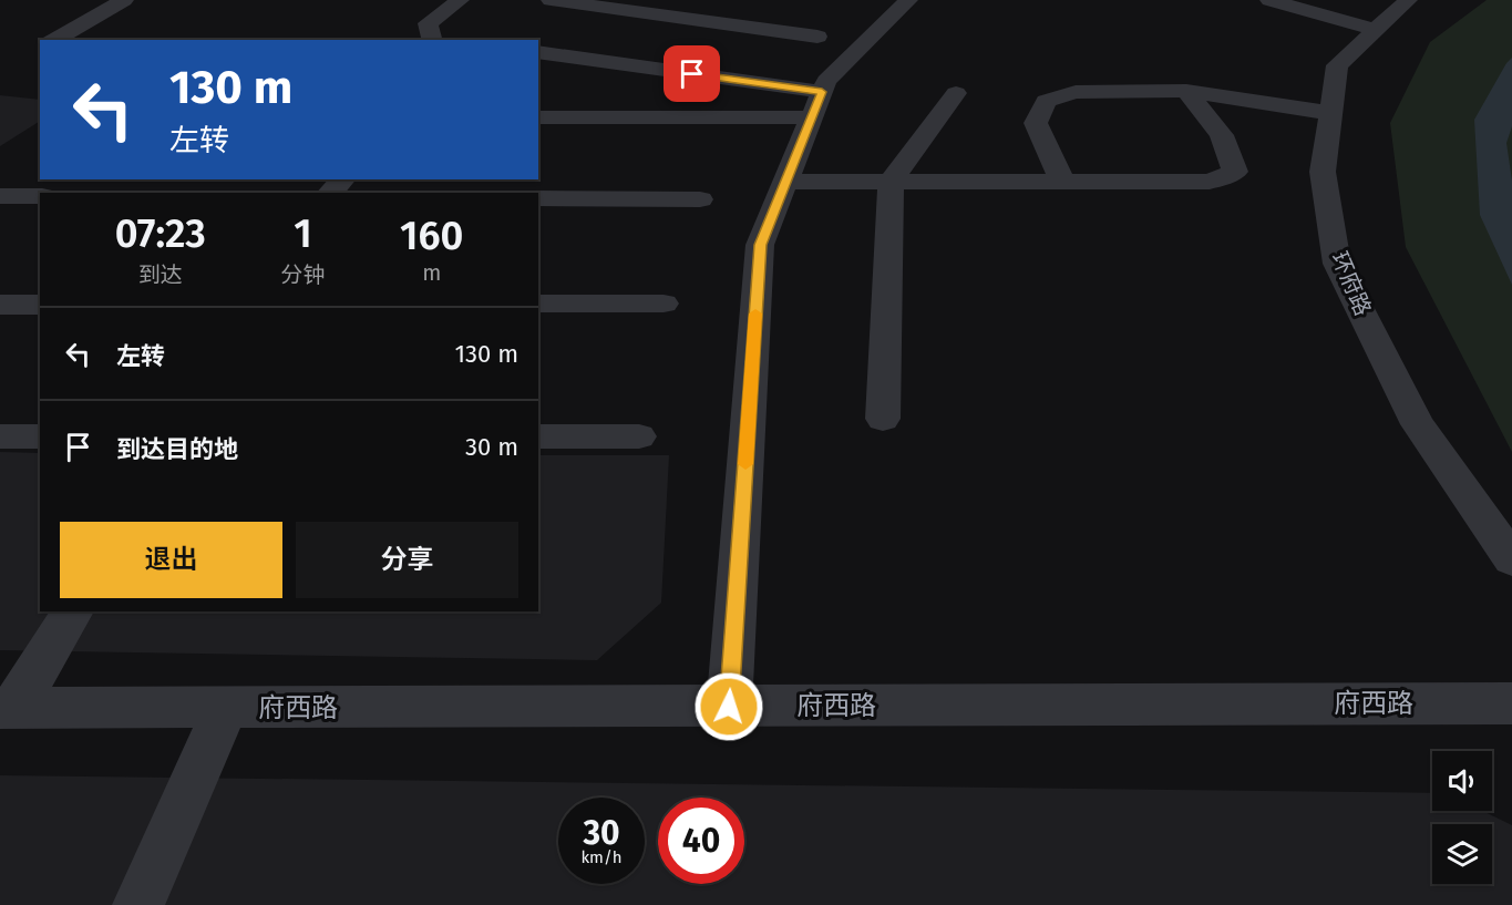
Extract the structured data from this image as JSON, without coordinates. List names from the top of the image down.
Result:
{
  "streets": {
    "street": ["环府路", "府西路"]
  },
  "page": {
    "turn": ["130 m", "左转"],
    "eta": [
      "07:23",
      "到达",
      "1",
      "分钟",
      "160",
      "m"
    ],
    "list": [
      {
        "name": "左转",
        "value": "130 m"
      },
      {
        "name": "到达目的地",
        "value": "30 m"
      }
    ],
    "buttons": ["退出", "分享"],
    "speed": "30 km/h",
    "limit": "40"
  }
}
